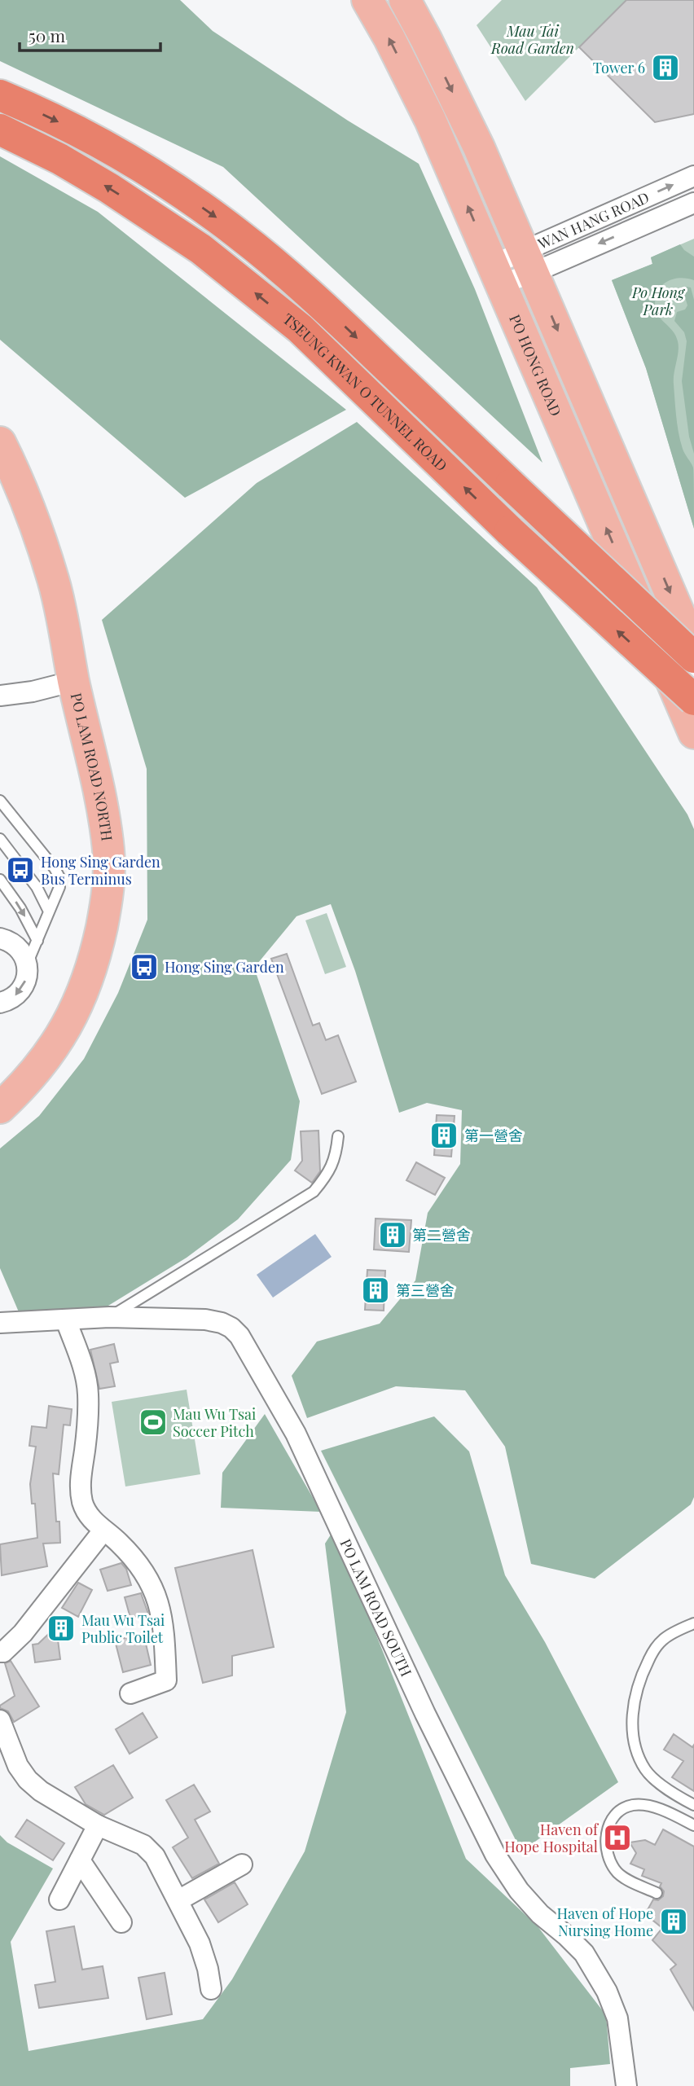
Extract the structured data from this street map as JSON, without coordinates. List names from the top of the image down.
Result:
{
  "streets": {
    "highway": ["TSEUNG KWAN O TUNNEL ROAD"],
    "main road": ["PO HONG ROAD", "PO LAM ROAD NORTH"],
    "street": ["WAN HANG ROAD", "PO LAM ROAD SOUTH"]
  },
  "crossings": [
    ["WAN HANG ROAD", "PO HONG ROAD"]
  ],
  "parks": ["Mau Tai Road Garden", "Po Hong Park"],
  "places": {
    "building": [
      "Tower 6",
      "第一營舍",
      "第二營舍",
      "第三營舍",
      "Mau Wu Tsai Public Toilet",
      "Haven of Hope Nursing Home"
    ],
    "bus stop": ["Hong Sing Garden Bus Terminus", "Hong Sing Garden"],
    "sports": ["Mau Wu Tsai Soccer Pitch"],
    "hospital": ["Haven of Hope Hospital"]
  },
  "scale_bar": "50 m"
}
